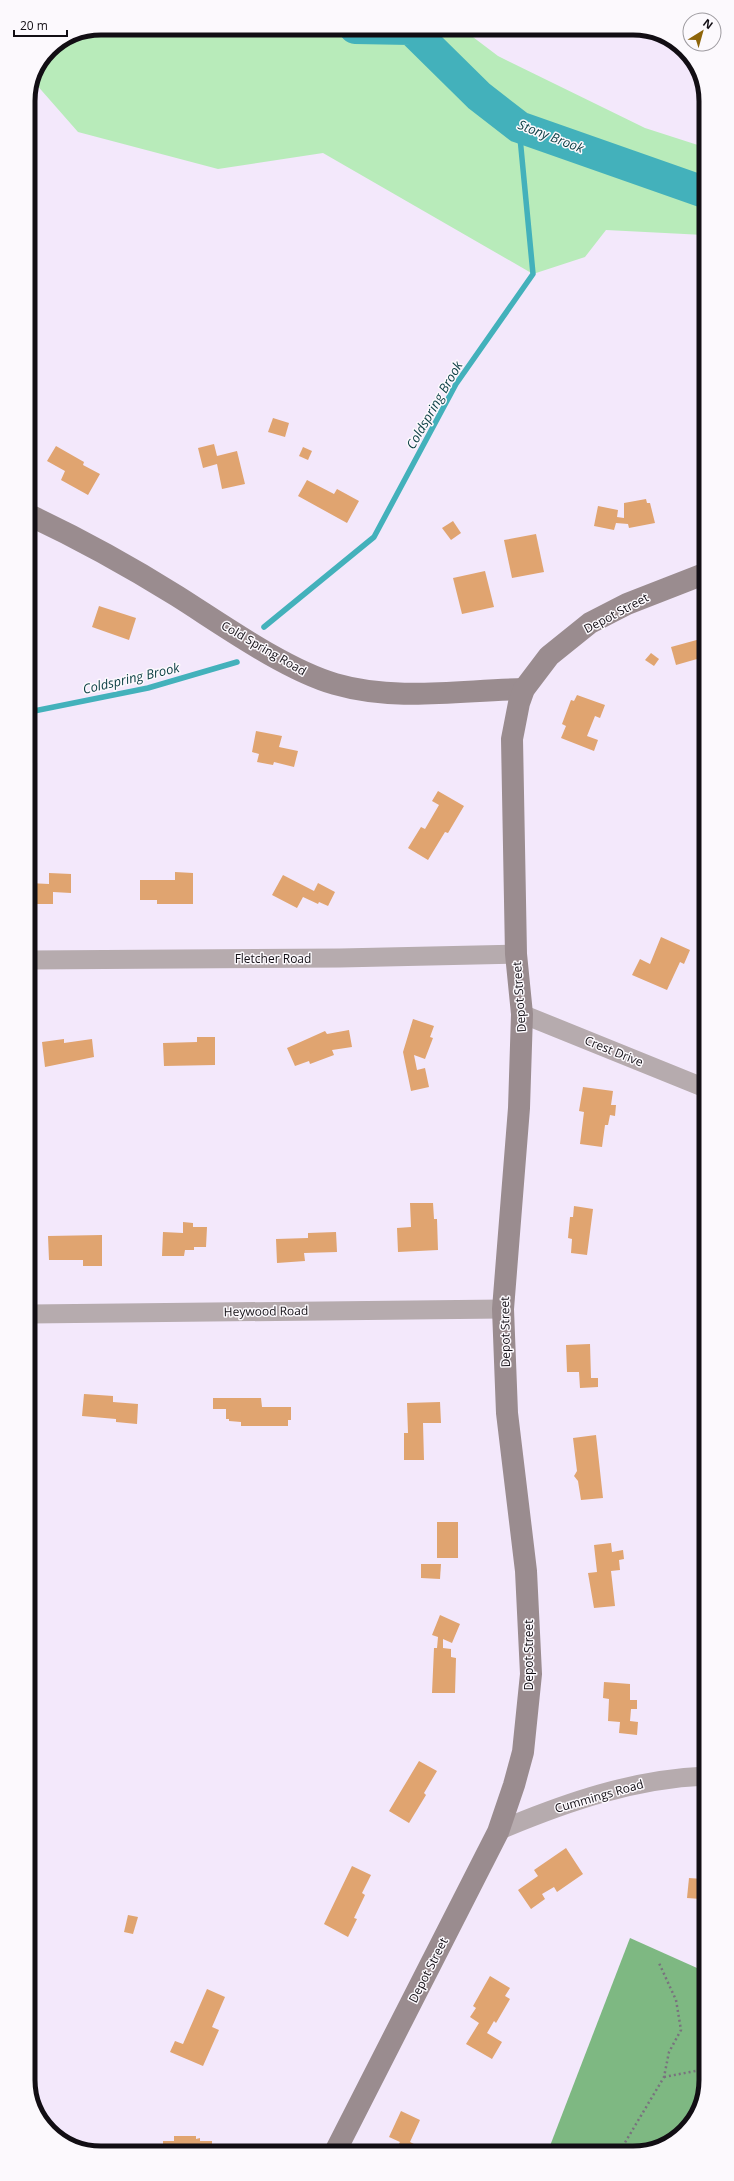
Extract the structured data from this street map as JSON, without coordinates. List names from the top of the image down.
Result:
{
  "streets": {
    "main road": ["Depot Street", "Cold Spring Road"],
    "street": [
      "Fletcher Road",
      "Crest Drive",
      "Heywood Road",
      "Cummings Road"
    ]
  },
  "crossings": [
    ["Depot Street", "Cold Spring Road"],
    ["Depot Street", "Fletcher Road"],
    ["Depot Street", "Crest Drive"],
    ["Depot Street", "Heywood Road"],
    ["Depot Street", "Cummings Road"]
  ],
  "water": ["Stony Brook", "Coldspring Brook"],
  "scale_bar": "20 m",
  "north": "top right"
}
